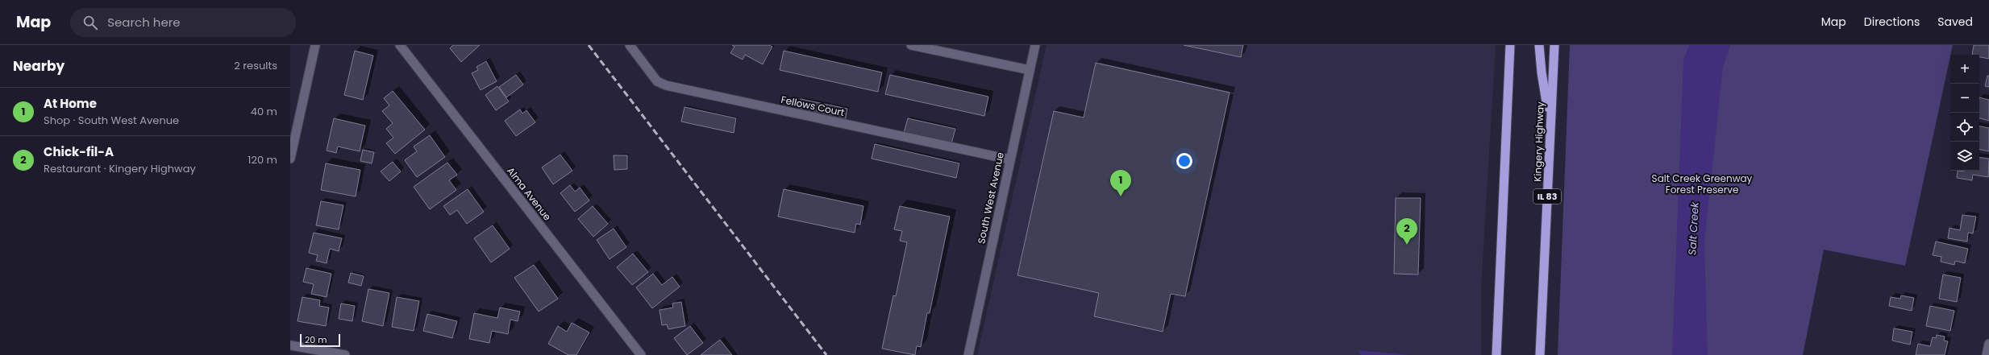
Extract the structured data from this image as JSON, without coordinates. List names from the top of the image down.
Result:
{
  "streets": {
    "highway": ["Kingery Highway", "IL 83"],
    "street": ["Fellows Court", "Alma Avenue", "South West Avenue"]
  },
  "crossings": [
    ["Fellows Court", "South West Avenue"]
  ],
  "water": ["Salt Creek"],
  "parks": ["Salt Creek Greenway Forest Preserve"],
  "scale_bar": "20 m",
  "page": {
    "header": "Map",
    "search": "Search here",
    "nav": ["Map", "Directions", "Saved"],
    "heading": ["Nearby", "2 results"],
    "map_buttons": ["+", "−"],
    "list": [
      {
        "mark": "1",
        "name": "At Home",
        "note": "Shop · South West Avenue",
        "value": "40 m"
      },
      {
        "mark": "2",
        "name": "Chick-fil-A",
        "note": "Restaurant · Kingery Highway",
        "value": "120 m"
      }
    ],
    "pins": ["1", "2"],
    "scale": "20 m"
  }
}
